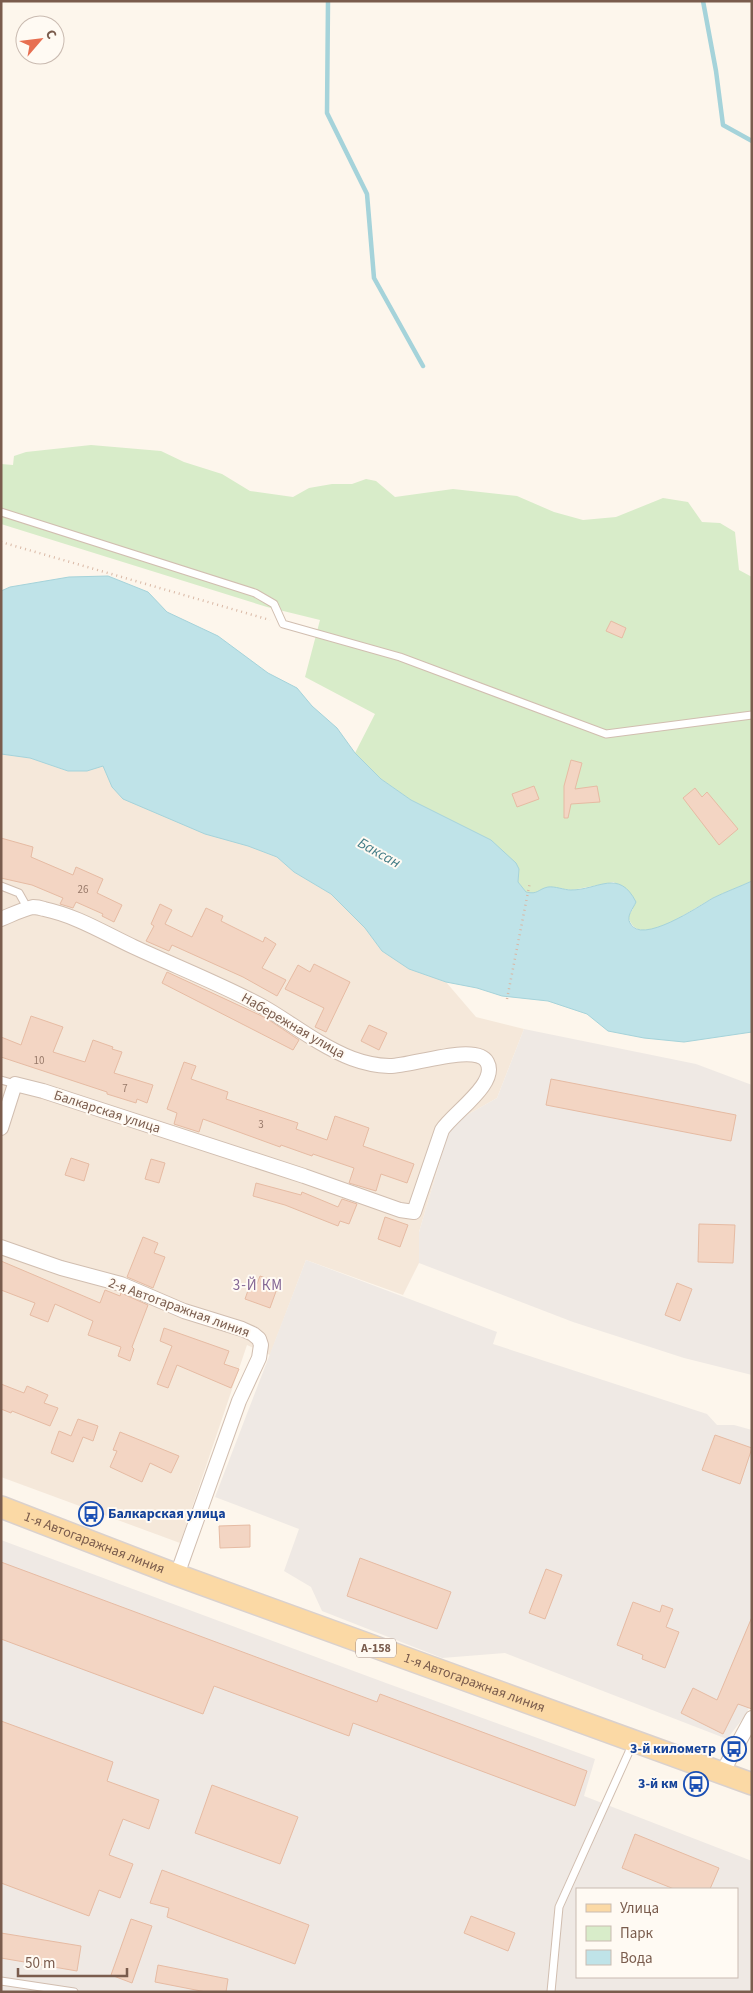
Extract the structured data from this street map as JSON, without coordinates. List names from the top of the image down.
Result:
{
  "streets": {
    "main road": ["1-я Автогаражная линия", "А-158"],
    "street": ["Набережная улица", "Балкарская улица", "2-я Автогаражная линия"]
  },
  "crossings": [
    ["Набережная улица", "Балкарская улица"],
    ["2-я Автогаражная линия", "1-я Автогаражная линия"]
  ],
  "districts": ["3-Й КМ"],
  "water": ["Баксан"],
  "places": {
    "bus stop": ["Балкарская улица", "3-й километр", "3-й км"]
  },
  "house_numbers": [
    "26",
    "10",
    "7",
    "3"
  ],
  "legend": ["Улица", "Парк", "Вода"],
  "scale_bar": "50 m",
  "north": "top right"
}
